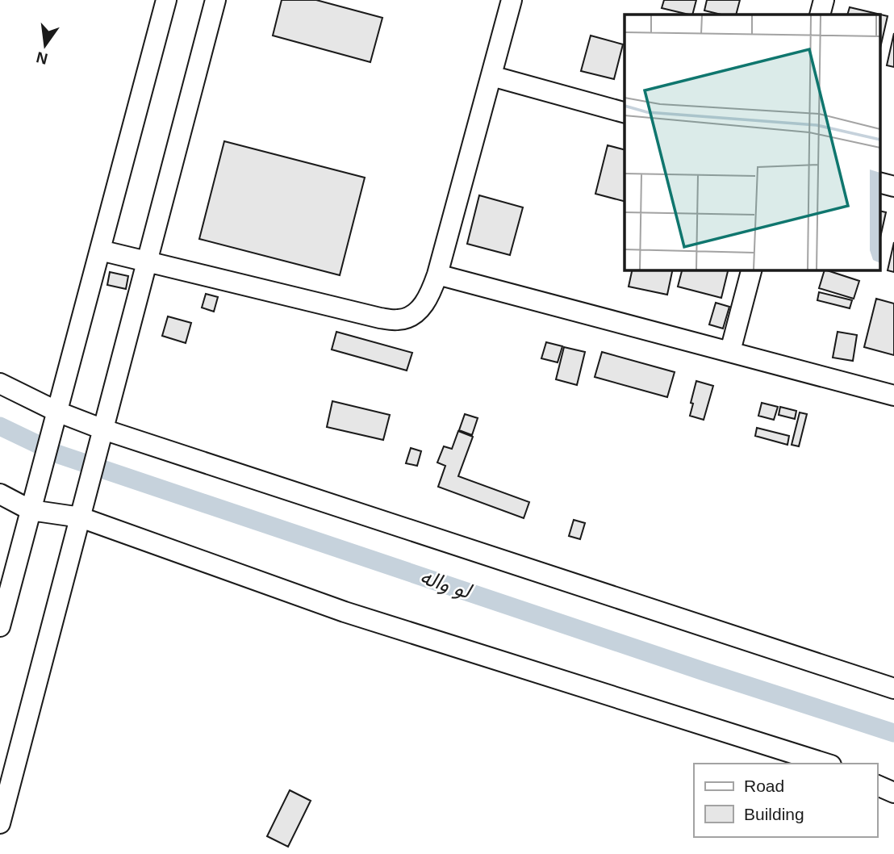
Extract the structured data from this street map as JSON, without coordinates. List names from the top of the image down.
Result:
{
  "water": ["لو واله"],
  "legend": ["Road", "Building"],
  "north": "bottom"
}
